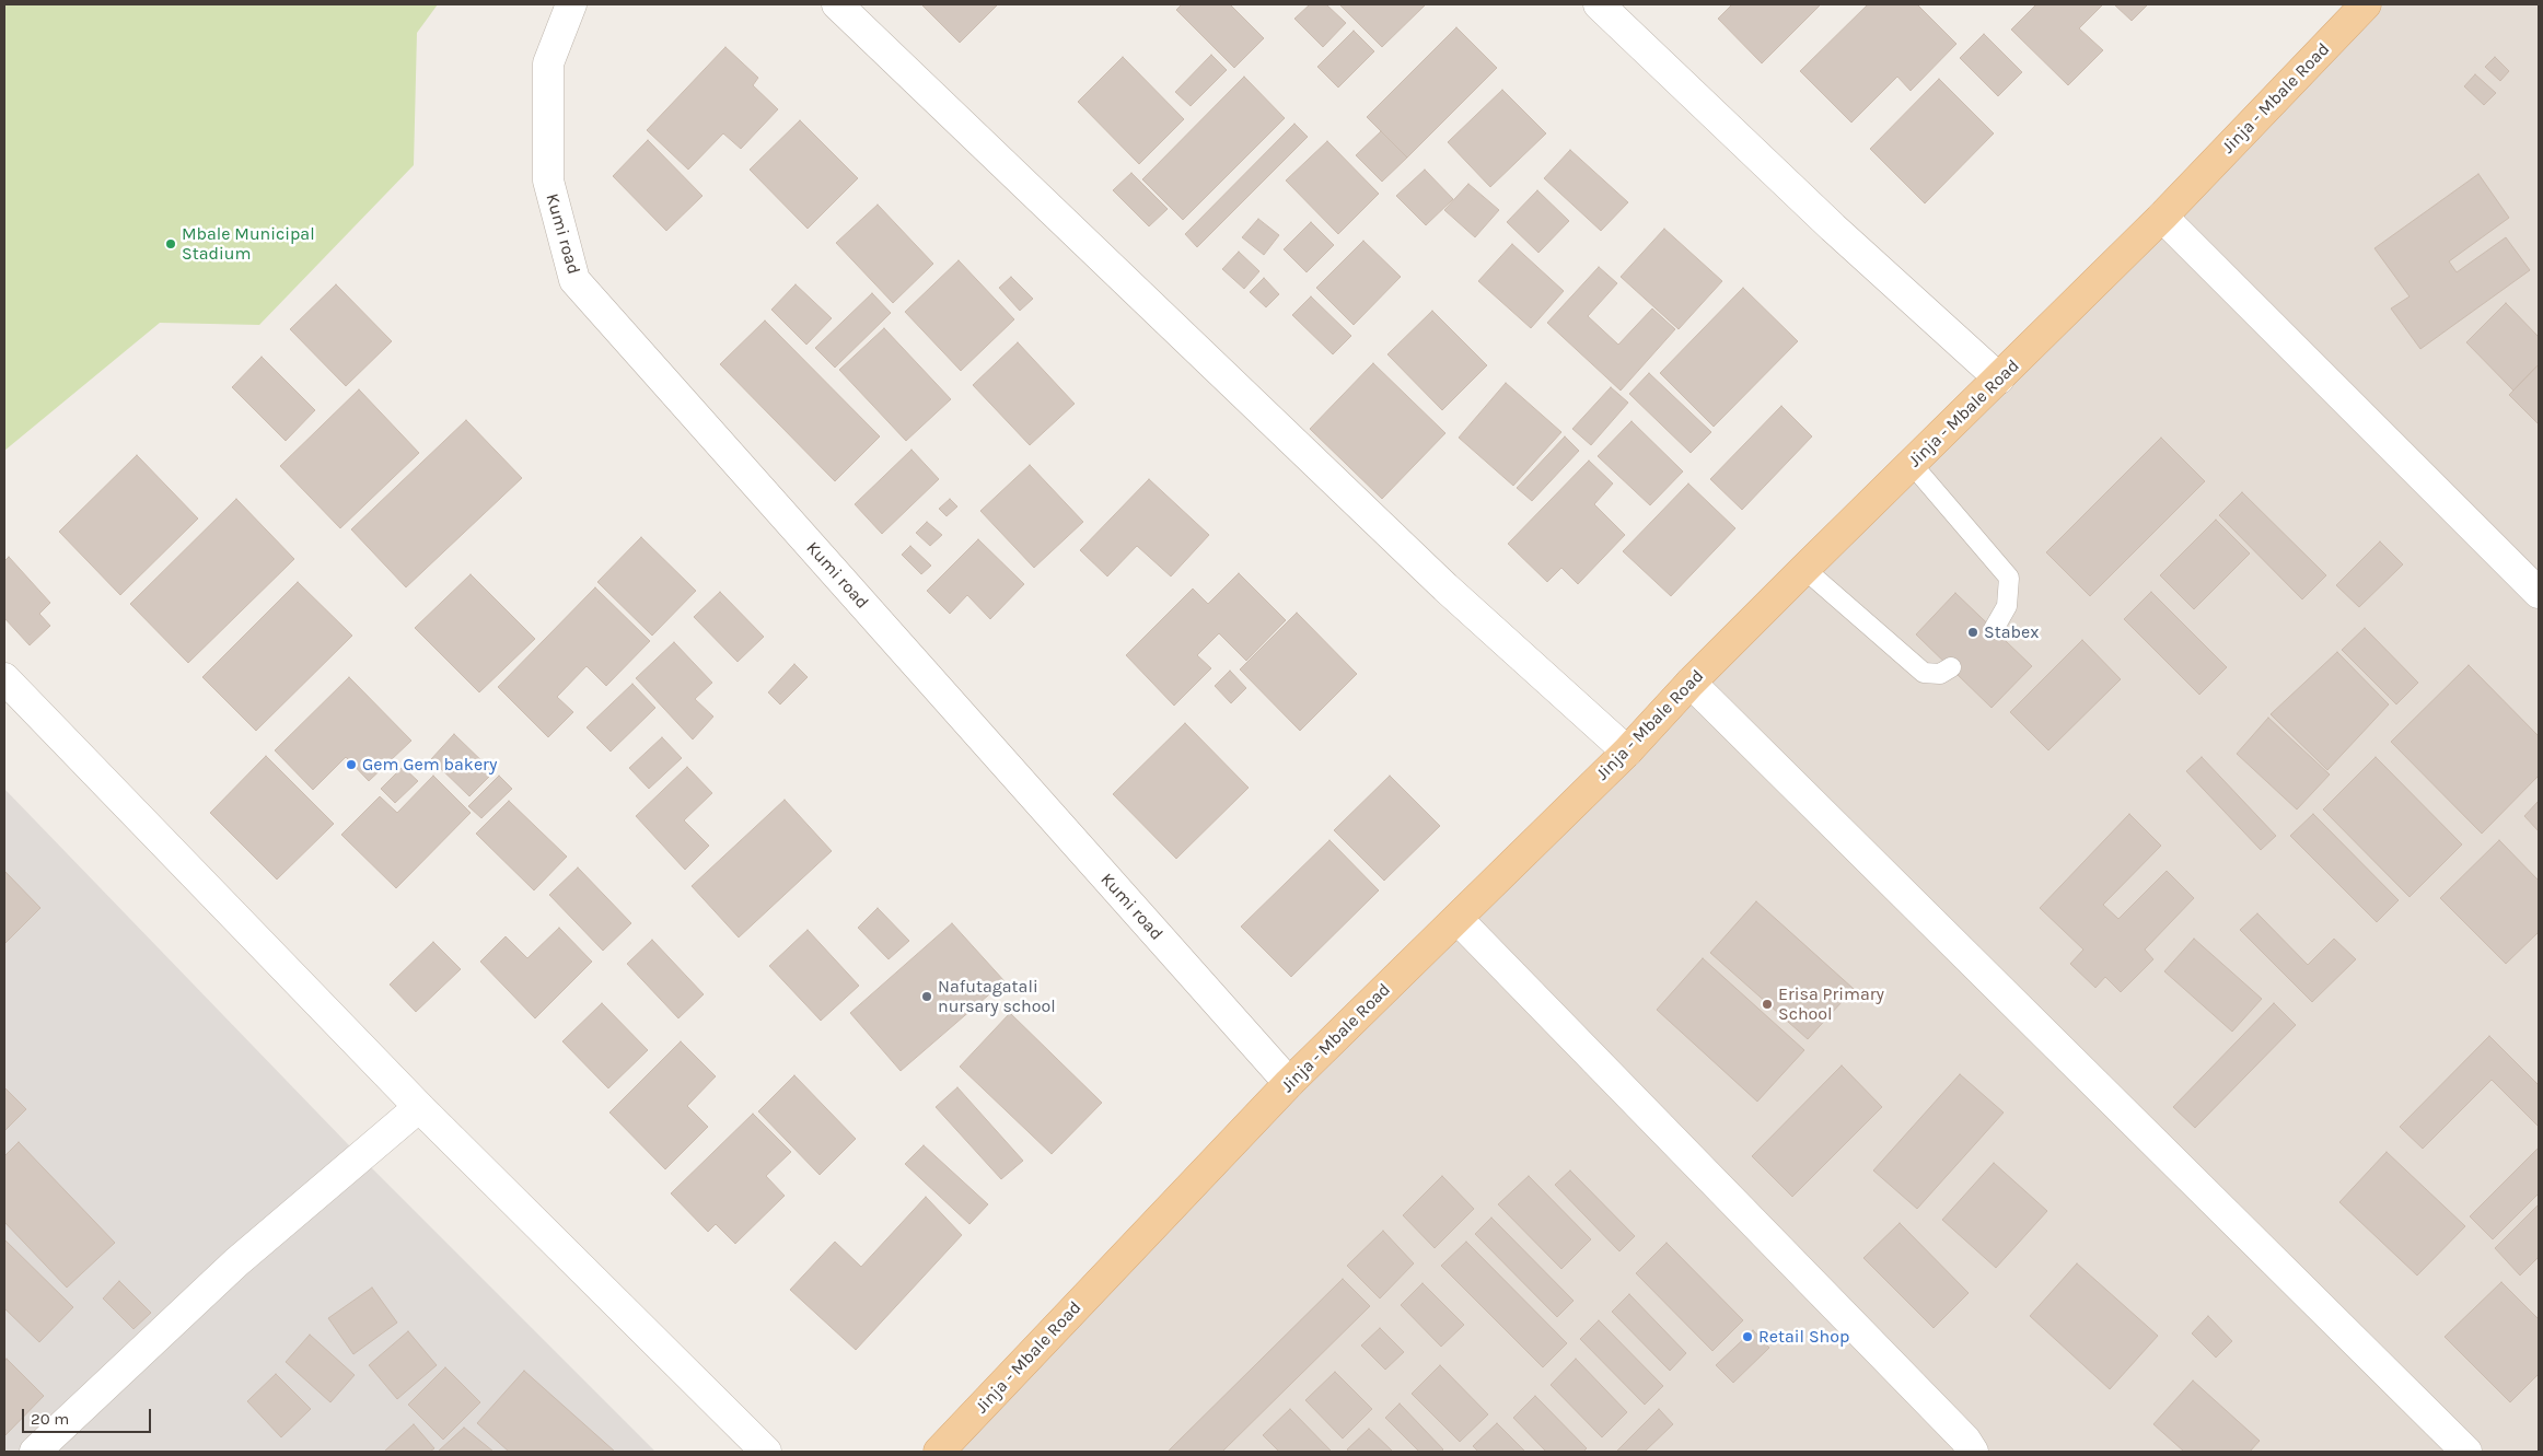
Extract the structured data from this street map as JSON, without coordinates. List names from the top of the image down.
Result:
{
  "streets": {
    "main road": ["Jinja - Mbale Road"],
    "street": ["Kumi road"]
  },
  "crossings": [
    ["Jinja - Mbale Road", "Kumi road"]
  ],
  "places": [
    "Mbale Municipal Stadium",
    "Stabex",
    "Gem Gem bakery",
    "Nafutagatali nursary school",
    "Erisa Primary School",
    "Retail Shop"
  ],
  "scale_bar": "20 m"
}
